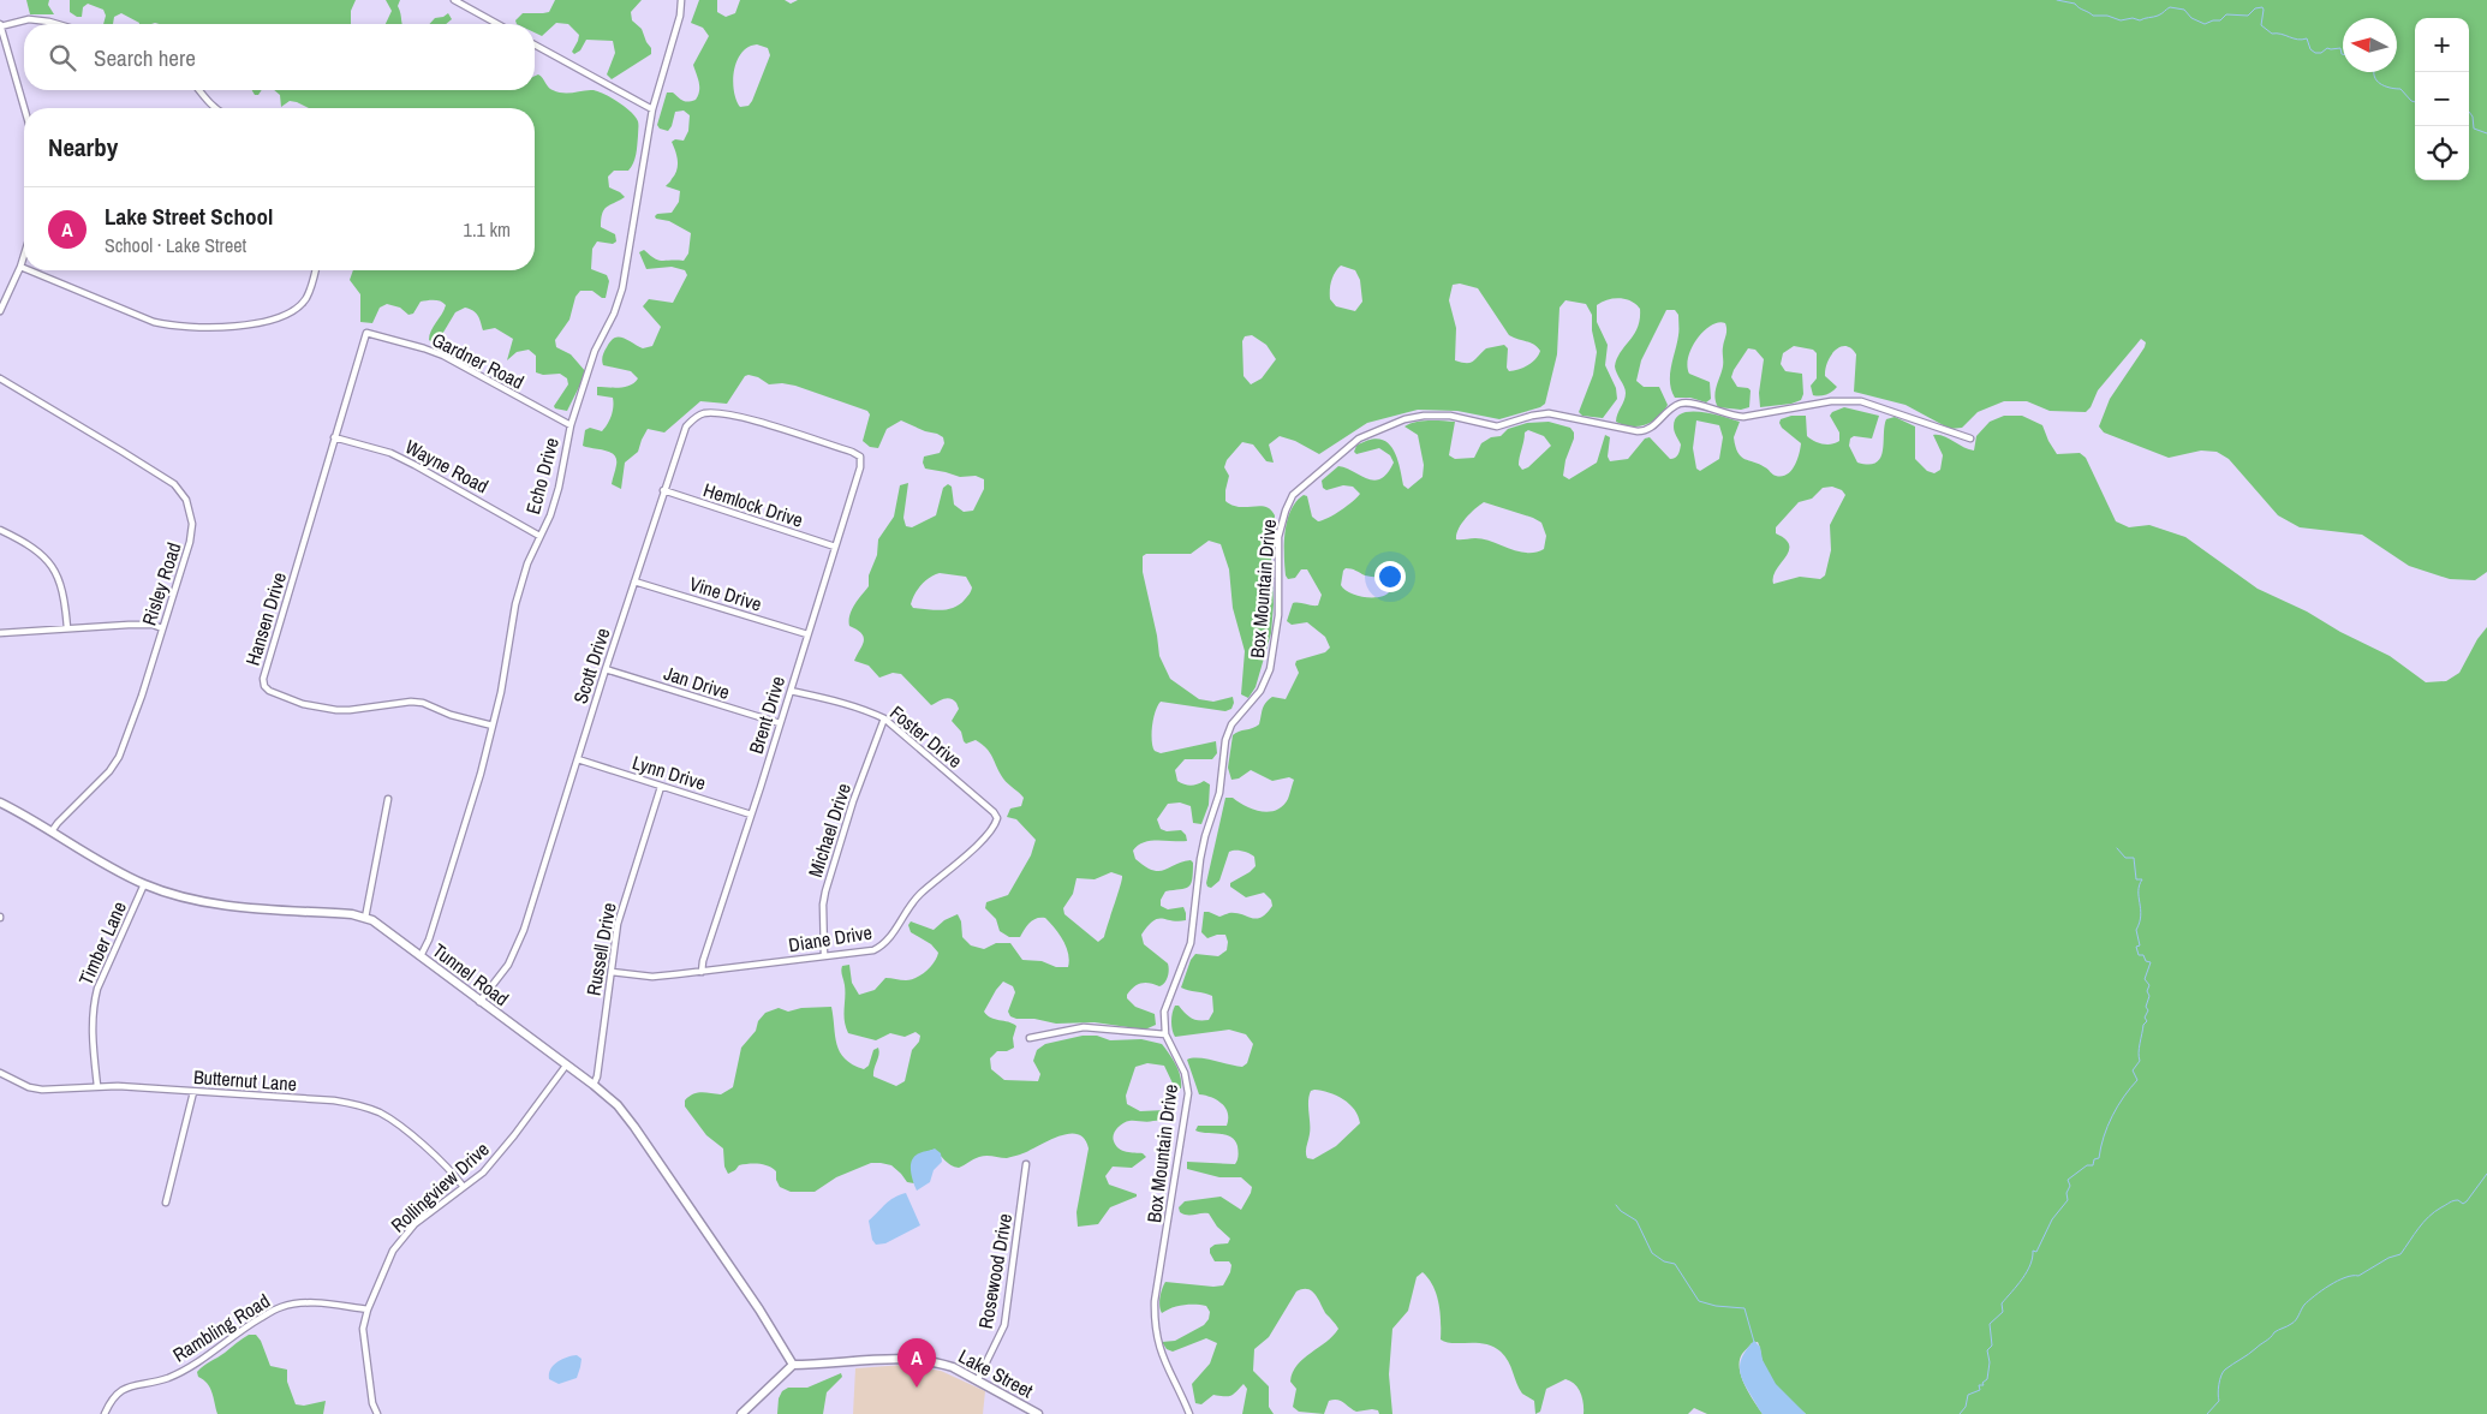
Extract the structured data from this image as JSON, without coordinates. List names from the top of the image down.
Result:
{
  "streets": {
    "main road": ["Tunnel Road", "Lake Street"],
    "street": [
      "Gardner Road",
      "Wayne Road",
      "Echo Drive",
      "Hemlock Drive",
      "Risley Road",
      "Box Mountain Drive",
      "Vine Drive",
      "Hansen Drive",
      "Scott Drive",
      "Jan Drive",
      "Brent Drive",
      "Foster Drive",
      "Lynn Drive",
      "Michael Drive",
      "Diane Drive",
      "Timber Lane",
      "Russell Drive",
      "Butternut Lane",
      "Rollingview Drive",
      "Rosewood Drive",
      "Rambling Road"
    ]
  },
  "crossings": [
    ["Gardner Road", "Echo Drive"],
    ["Gardner Road", "Hansen Drive"],
    ["Wayne Road", "Echo Drive"],
    ["Wayne Road", "Hansen Drive"],
    ["Echo Drive", "Hansen Drive"],
    ["Echo Drive", "Tunnel Road"],
    ["Hemlock Drive", "Scott Drive"],
    ["Hemlock Drive", "Brent Drive"],
    ["Risley Road", "Tunnel Road"],
    ["Vine Drive", "Scott Drive"],
    ["Vine Drive", "Brent Drive"],
    ["Scott Drive", "Jan Drive"],
    ["Scott Drive", "Brent Drive"],
    ["Scott Drive", "Lynn Drive"],
    ["Scott Drive", "Tunnel Road"],
    ["Jan Drive", "Brent Drive"],
    ["Brent Drive", "Foster Drive"],
    ["Brent Drive", "Lynn Drive"],
    ["Brent Drive", "Diane Drive"],
    ["Foster Drive", "Michael Drive"],
    ["Foster Drive", "Diane Drive"],
    ["Lynn Drive", "Russell Drive"],
    ["Michael Drive", "Diane Drive"],
    ["Diane Drive", "Russell Drive"],
    ["Timber Lane", "Tunnel Road"],
    ["Timber Lane", "Butternut Lane"],
    ["Russell Drive", "Tunnel Road"],
    ["Tunnel Road", "Rollingview Drive"],
    ["Tunnel Road", "Lake Street"],
    ["Butternut Lane", "Rollingview Drive"],
    ["Rollingview Drive", "Rambling Road"],
    ["Rosewood Drive", "Lake Street"]
  ],
  "north": "left",
  "page": {
    "map_buttons": ["+", "−"],
    "search": "Search here",
    "heading": "Nearby",
    "list": [
      {
        "mark": "A",
        "name": "Lake Street School",
        "note": "School · Lake Street",
        "value": "1.1 km"
      }
    ],
    "pins": "A"
  }
}
